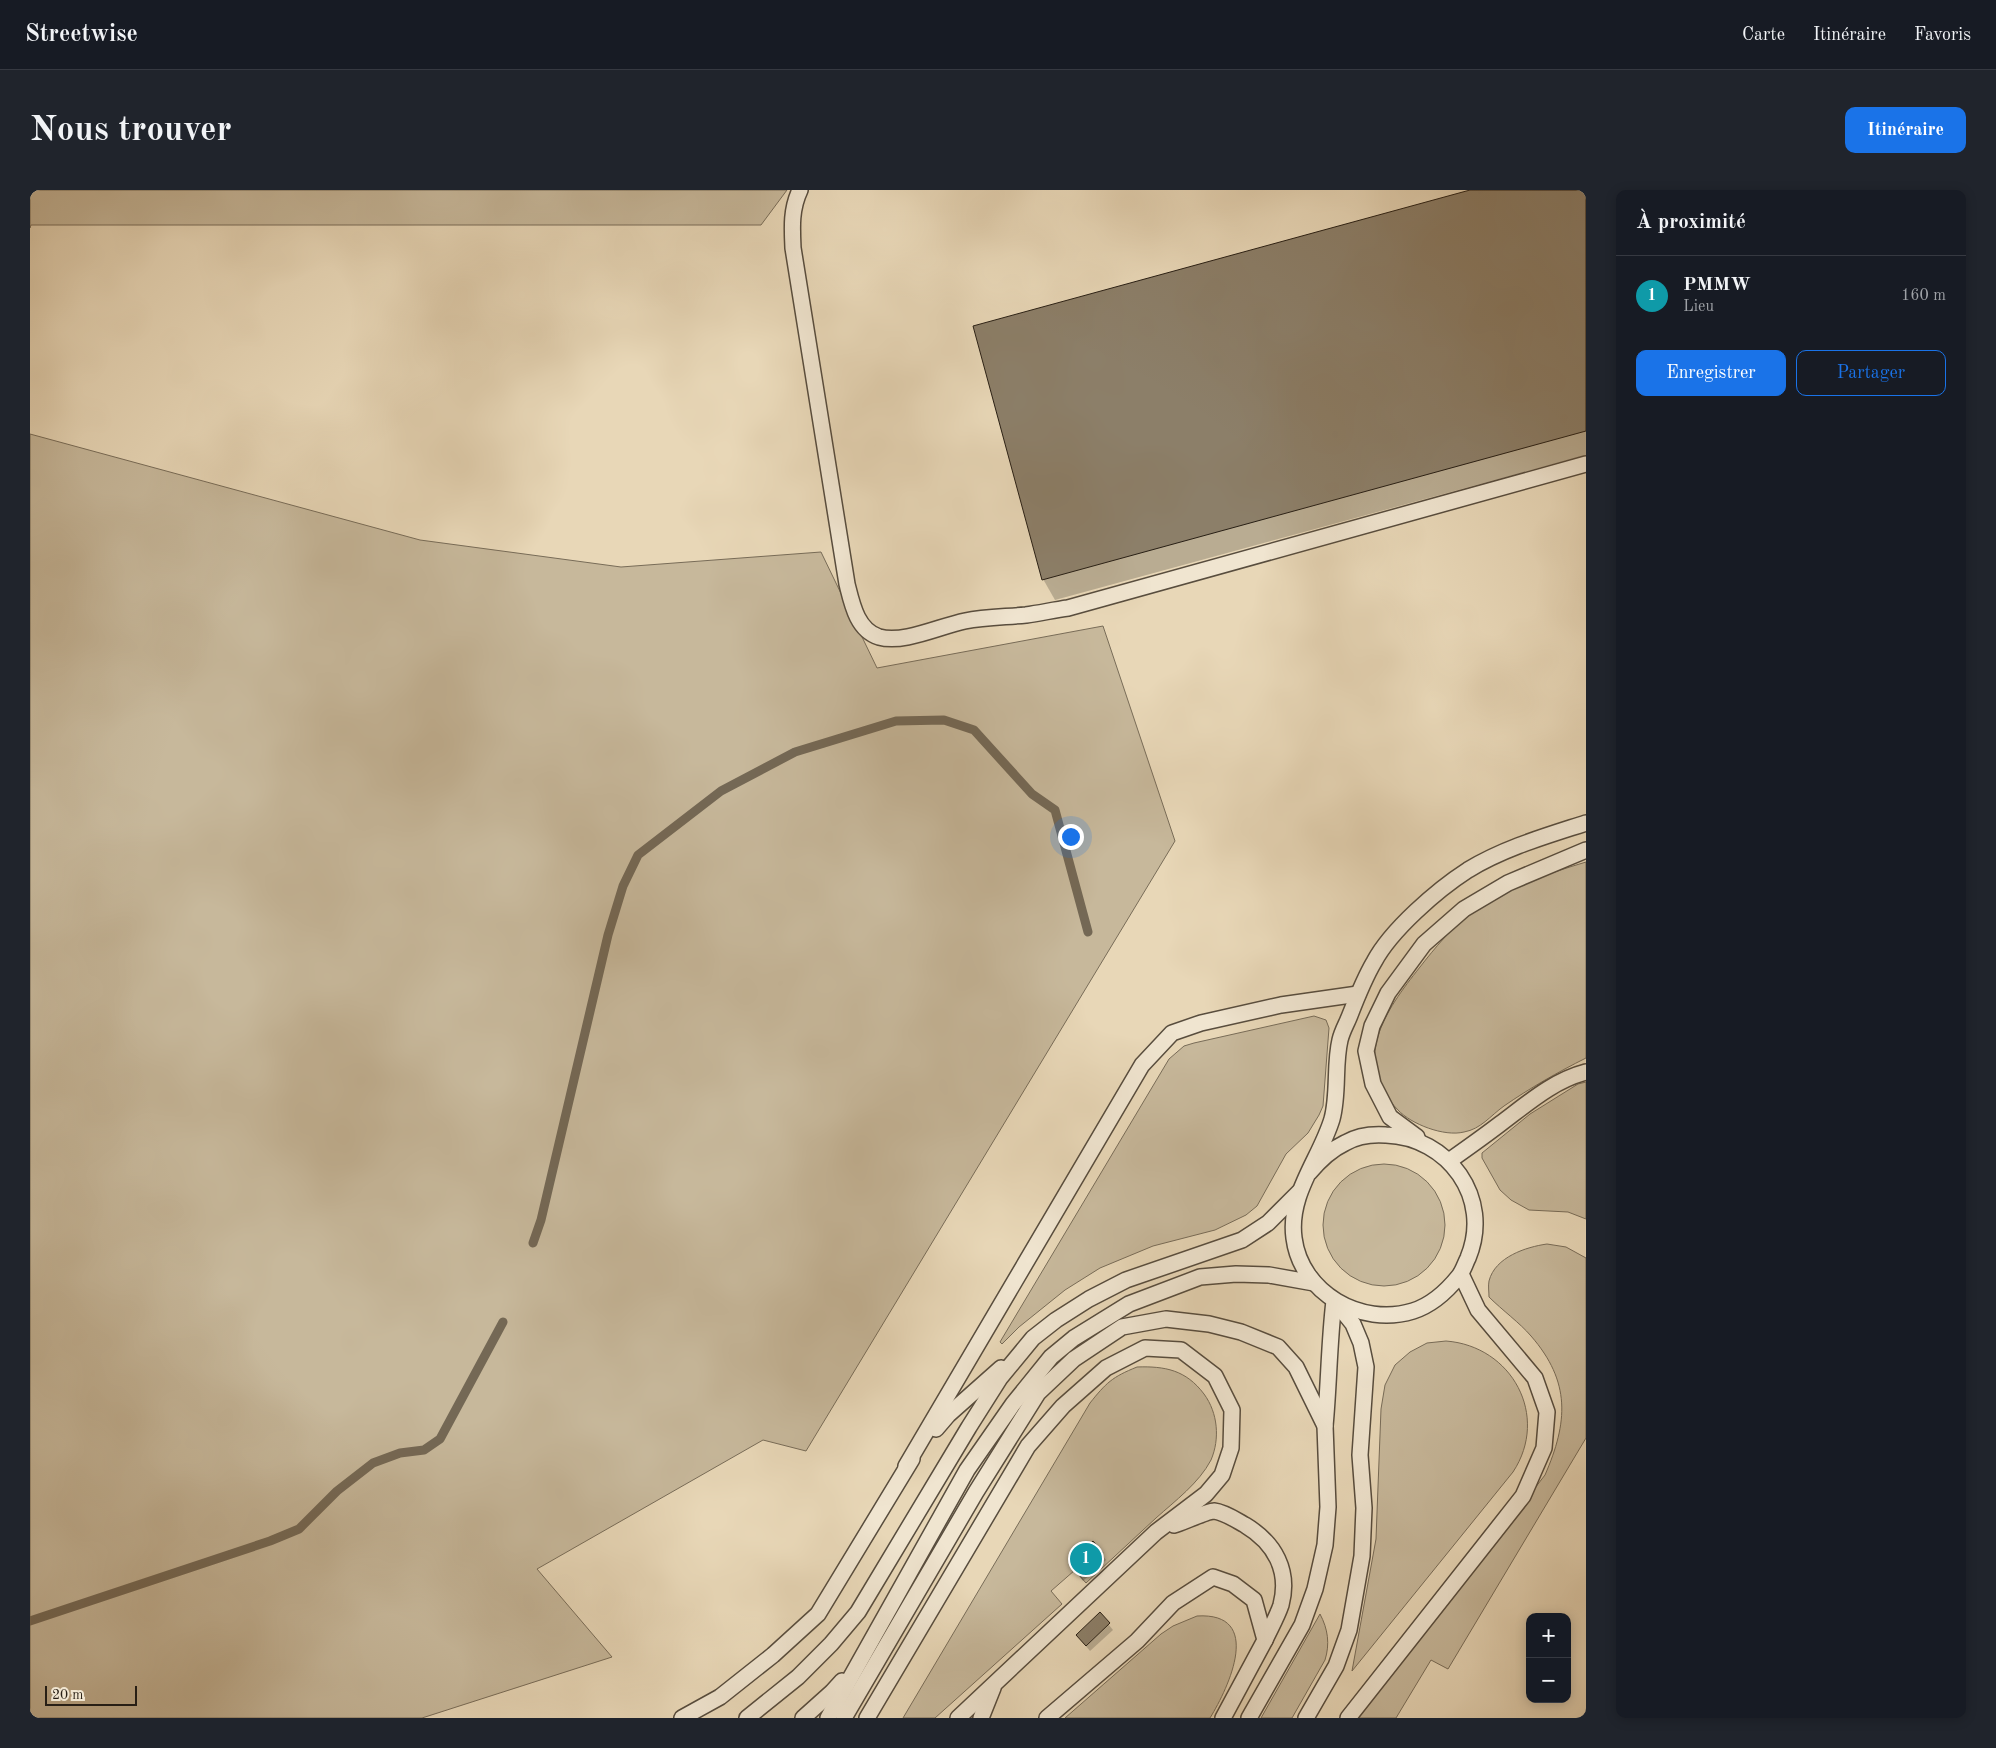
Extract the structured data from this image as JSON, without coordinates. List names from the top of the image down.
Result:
{
  "scale_bar": "20 m",
  "page": {
    "header": "Streetwise",
    "nav": ["Carte", "Itinéraire", "Favoris"],
    "buttons": [
      "Itinéraire",
      ["Enregistrer", "Partager"]
    ],
    "title": "Nous trouver",
    "heading": "À proximité",
    "list": [
      {
        "mark": "1",
        "name": "PMMW",
        "note": "Lieu",
        "value": "160 m"
      }
    ],
    "pins": "1",
    "map_buttons": ["+", "−"],
    "scale": "20 m"
  }
}
